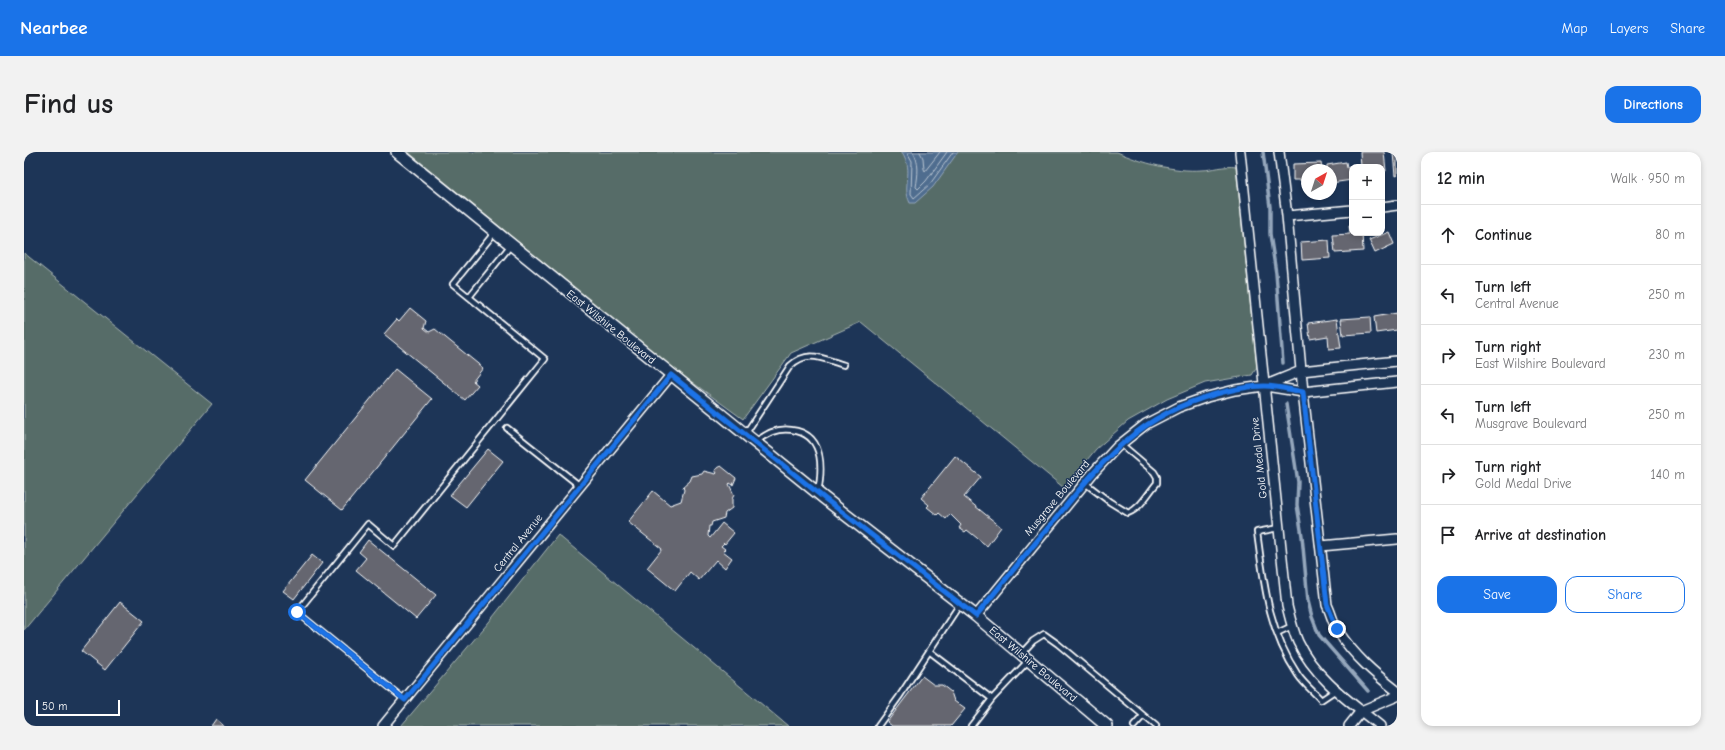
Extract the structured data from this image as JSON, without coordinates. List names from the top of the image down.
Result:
{
  "streets": {
    "street": [
      "East Wilshire Boulevard",
      "Gold Medal Drive",
      "Musgrave Boulevard",
      "Central Avenue"
    ]
  },
  "crossings": [
    ["East Wilshire Boulevard", "Musgrave Boulevard"],
    ["East Wilshire Boulevard", "Central Avenue"],
    ["Gold Medal Drive", "Musgrave Boulevard"]
  ],
  "scale_bar": "50 m",
  "north": "top right",
  "page": {
    "header": "Nearbee",
    "nav": ["Map", "Layers", "Share"],
    "buttons": [
      "Directions",
      ["Save", "Share"]
    ],
    "title": "Find us",
    "heading": ["12 min", "Walk · 950 m"],
    "map_buttons": ["+", "−"],
    "list": [
      ["Continue", "80 m"],
      ["Turn left", "Central Avenue", "250 m"],
      ["Turn right", "East Wilshire Boulevard", "230 m"],
      ["Turn left", "Musgrave Boulevard", "250 m"],
      ["Turn right", "Gold Medal Drive", "140 m"],
      "Arrive at destination"
    ],
    "scale": "50 m"
  }
}
